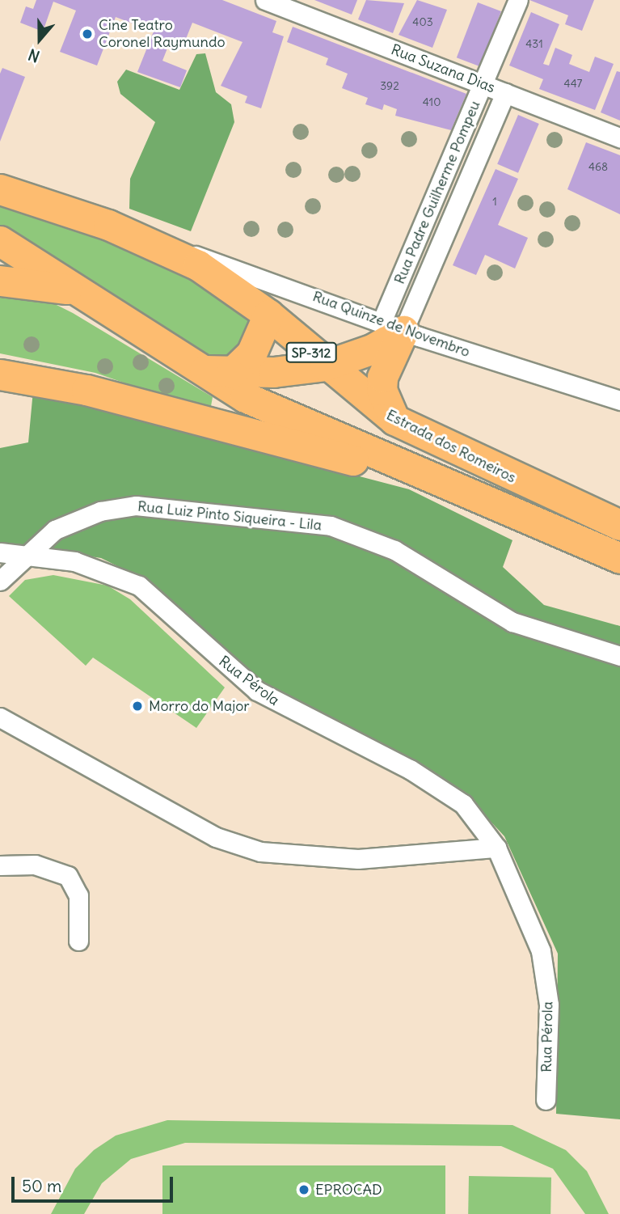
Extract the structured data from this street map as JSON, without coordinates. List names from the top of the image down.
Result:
{
  "streets": {
    "main road": ["SP-312", "Estrada dos Romeiros"],
    "street": [
      "Rua Suzana Dias",
      "Rua Padre Guilherme Pompeu",
      "Rua Quinze de Novembro",
      "Rua Luiz Pinto Siqueira - Lila",
      "Rua Pérola"
    ]
  },
  "crossings": [
    ["Rua Suzana Dias", "Rua Padre Guilherme Pompeu"],
    ["Rua Padre Guilherme Pompeu", "Rua Quinze de Novembro"],
    ["Rua Quinze de Novembro", "Estrada dos Romeiros"],
    ["Rua Luiz Pinto Siqueira - Lila", "Rua Pérola"]
  ],
  "places": ["Cine Teatro Coronel Raymundo", "Morro do Major", "EPROCAD"],
  "house_numbers": [
    "403",
    "431",
    "447",
    "392",
    "410",
    "468",
    "1"
  ],
  "scale_bar": "50 m",
  "north": "bottom"
}
